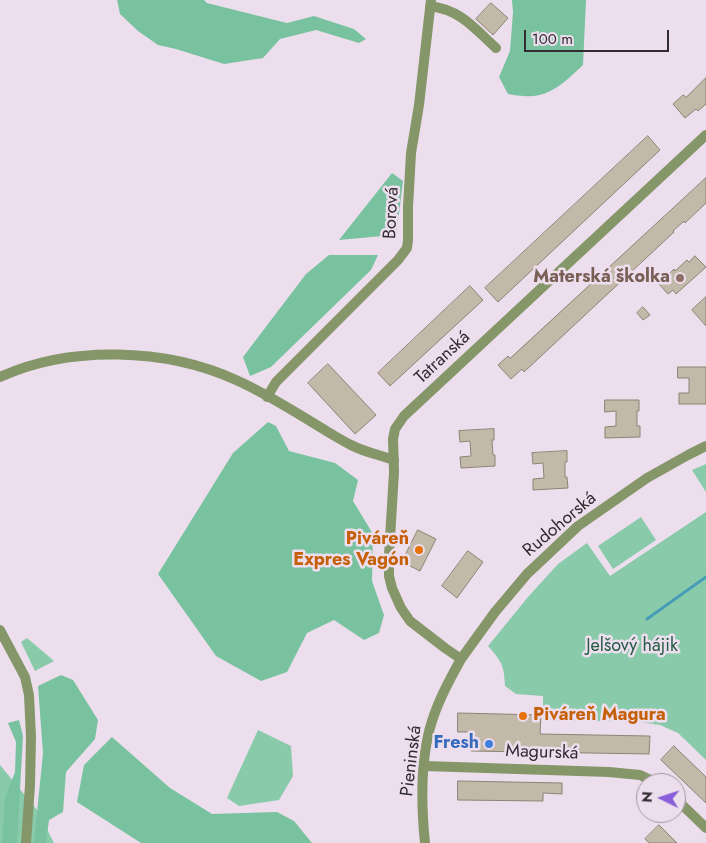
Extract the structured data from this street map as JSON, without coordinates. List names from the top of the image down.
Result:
{
  "streets": {
    "street": [
      "Borová",
      "Tatranská",
      "Rudohorská",
      "Magurská",
      "Pieninská"
    ]
  },
  "crossings": [
    ["Tatranská", "Rudohorská"],
    ["Tatranská", "Pieninská"],
    ["Rudohorská", "Pieninská"],
    ["Magurská", "Pieninská"]
  ],
  "parks": ["Jelšový hájik"],
  "places": [
    "Materská školka",
    "Piváreň Expres Vagón",
    "Piváreň Magura",
    "Fresh"
  ],
  "scale_bar": "100 m",
  "north": "left"
}
